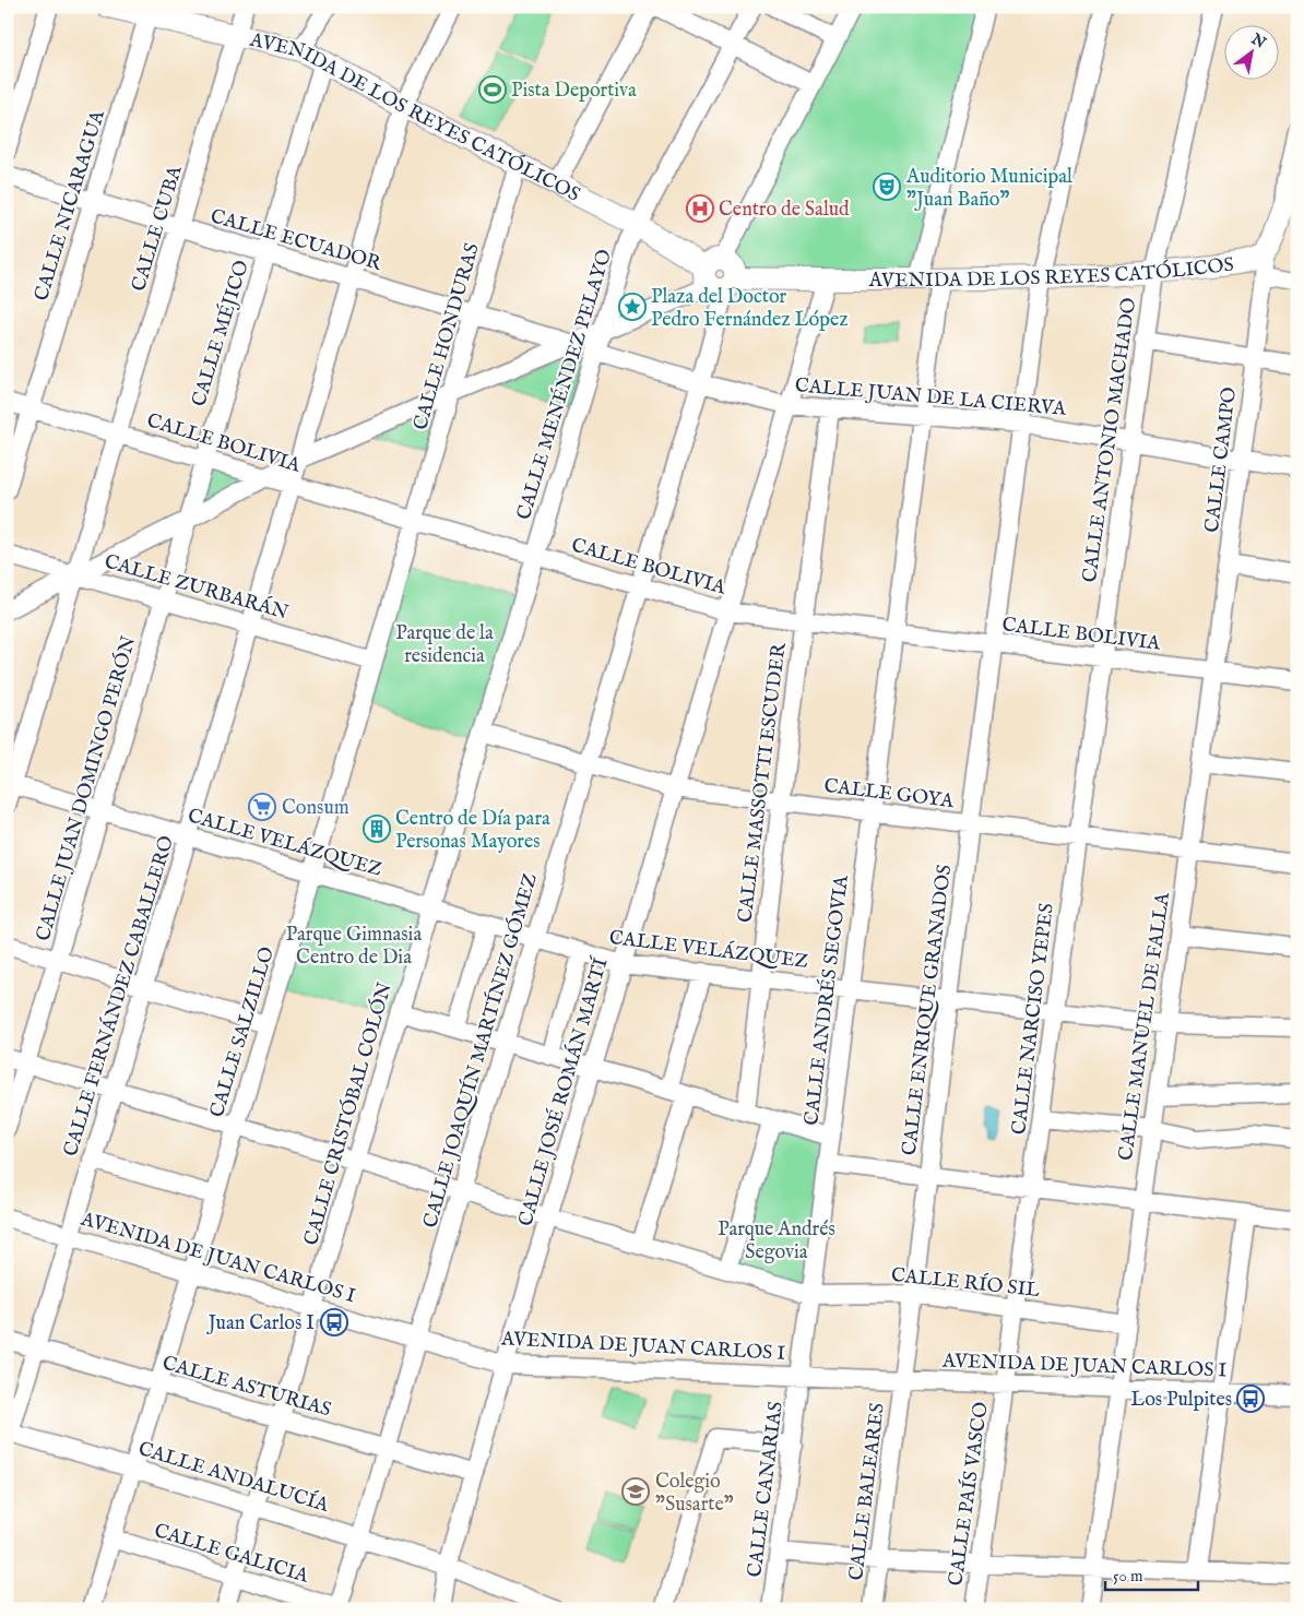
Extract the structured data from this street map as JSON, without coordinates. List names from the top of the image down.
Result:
{
  "streets": {
    "main road": ["AVENIDA DE LOS REYES CATÓLICOS"],
    "street": [
      "CALLE NICARAGUA",
      "CALLE CUBA",
      "CALLE ECUADOR",
      "CALLE MÉJICO",
      "CALLE HONDURAS",
      "CALLE MENÉNDEZ PELAYO",
      "CALLE JUAN DE LA CIERVA",
      "CALLE ANTONIO MACHADO",
      "CALLE BOLIVIA",
      "CALLE CAMPO",
      "CALLE ZURBARÁN",
      "CALLE MASSOTTI ESCUDER",
      "CALLE JUAN DOMINGO PERÓN",
      "CALLE GOYA",
      "CALLE VELÁZQUEZ",
      "CALLE FERNÁNDEZ CABALLERO",
      "CALLE ANDRÉS SEGOVIA",
      "CALLE ENRIQUE GRANADOS",
      "CALLE NARCISO YEPES",
      "CALLE MANUEL DE FALLA",
      "CALLE SALZILLO",
      "CALLE JOAQUÍN MARTÍNEZ GÓMEZ",
      "CALLE JOSÉ ROMÁN MARTÍ",
      "CALLE CRISTÓBAL COLÓN",
      "AVENIDA DE JUAN CARLOS I",
      "CALLE RÍO SIL",
      "CALLE ASTURIAS",
      "CALLE ANDALUCÍA",
      "CALLE CANARIAS",
      "CALLE BALEARES",
      "CALLE PAÍS VASCO",
      "CALLE GALICIA"
    ]
  },
  "crossings": [
    ["AVENIDA DE LOS REYES CATÓLICOS", "CALLE NICARAGUA"],
    ["AVENIDA DE LOS REYES CATÓLICOS", "CALLE CUBA"],
    ["AVENIDA DE LOS REYES CATÓLICOS", "CALLE MÉJICO"],
    ["AVENIDA DE LOS REYES CATÓLICOS", "CALLE HONDURAS"],
    ["AVENIDA DE LOS REYES CATÓLICOS", "CALLE MENÉNDEZ PELAYO"],
    ["AVENIDA DE LOS REYES CATÓLICOS", "CALLE ANTONIO MACHADO"],
    ["AVENIDA DE LOS REYES CATÓLICOS", "CALLE CAMPO"],
    ["AVENIDA DE LOS REYES CATÓLICOS", "CALLE FERNÁNDEZ CABALLERO"],
    ["AVENIDA DE LOS REYES CATÓLICOS", "CALLE ANDRÉS SEGOVIA"],
    ["AVENIDA DE LOS REYES CATÓLICOS", "CALLE ENRIQUE GRANADOS"],
    ["AVENIDA DE LOS REYES CATÓLICOS", "CALLE JOAQUÍN MARTÍNEZ GÓMEZ"],
    ["AVENIDA DE LOS REYES CATÓLICOS", "CALLE JOSÉ ROMÁN MARTÍ"],
    ["CALLE NICARAGUA", "CALLE ECUADOR"],
    ["CALLE NICARAGUA", "CALLE BOLIVIA"],
    ["CALLE CUBA", "CALLE ECUADOR"],
    ["CALLE CUBA", "CALLE BOLIVIA"],
    ["CALLE CUBA", "CALLE ZURBARÁN"],
    ["CALLE CUBA", "CALLE VELÁZQUEZ"],
    ["CALLE ECUADOR", "CALLE MÉJICO"],
    ["CALLE ECUADOR", "CALLE HONDURAS"],
    ["CALLE ECUADOR", "CALLE FERNÁNDEZ CABALLERO"],
    ["CALLE MÉJICO", "CALLE BOLIVIA"],
    ["CALLE MÉJICO", "CALLE JUAN DOMINGO PERÓN"],
    ["CALLE HONDURAS", "CALLE BOLIVIA"],
    ["CALLE HONDURAS", "CALLE SALZILLO"],
    ["CALLE MENÉNDEZ PELAYO", "CALLE JUAN DE LA CIERVA"],
    ["CALLE MENÉNDEZ PELAYO", "CALLE BOLIVIA"],
    ["CALLE MENÉNDEZ PELAYO", "CALLE CRISTÓBAL COLÓN"],
    ["CALLE JUAN DE LA CIERVA", "CALLE ANTONIO MACHADO"],
    ["CALLE JUAN DE LA CIERVA", "CALLE CAMPO"],
    ["CALLE JUAN DE LA CIERVA", "CALLE MASSOTTI ESCUDER"],
    ["CALLE JUAN DE LA CIERVA", "CALLE ANDRÉS SEGOVIA"],
    ["CALLE JUAN DE LA CIERVA", "CALLE ENRIQUE GRANADOS"],
    ["CALLE JUAN DE LA CIERVA", "CALLE JOAQUÍN MARTÍNEZ GÓMEZ"],
    ["CALLE JUAN DE LA CIERVA", "CALLE JOSÉ ROMÁN MARTÍ"],
    ["CALLE ANTONIO MACHADO", "CALLE BOLIVIA"],
    ["CALLE ANTONIO MACHADO", "CALLE NARCISO YEPES"],
    ["CALLE BOLIVIA", "CALLE CAMPO"],
    ["CALLE BOLIVIA", "CALLE MASSOTTI ESCUDER"],
    ["CALLE BOLIVIA", "CALLE JUAN DOMINGO PERÓN"],
    ["CALLE BOLIVIA", "CALLE FERNÁNDEZ CABALLERO"],
    ["CALLE BOLIVIA", "CALLE ANDRÉS SEGOVIA"],
    ["CALLE BOLIVIA", "CALLE ENRIQUE GRANADOS"],
    ["CALLE BOLIVIA", "CALLE NARCISO YEPES"],
    ["CALLE BOLIVIA", "CALLE MANUEL DE FALLA"],
    ["CALLE BOLIVIA", "CALLE SALZILLO"],
    ["CALLE BOLIVIA", "CALLE JOAQUÍN MARTÍNEZ GÓMEZ"],
    ["CALLE BOLIVIA", "CALLE JOSÉ ROMÁN MARTÍ"],
    ["CALLE BOLIVIA", "CALLE CRISTÓBAL COLÓN"],
    ["CALLE CAMPO", "CALLE MANUEL DE FALLA"],
    ["CALLE ZURBARÁN", "CALLE JUAN DOMINGO PERÓN"],
    ["CALLE ZURBARÁN", "CALLE FERNÁNDEZ CABALLERO"],
    ["CALLE ZURBARÁN", "CALLE SALZILLO"],
    ["CALLE MASSOTTI ESCUDER", "CALLE GOYA"],
    ["CALLE MASSOTTI ESCUDER", "CALLE VELÁZQUEZ"],
    ["CALLE JUAN DOMINGO PERÓN", "CALLE VELÁZQUEZ"],
    ["CALLE JUAN DOMINGO PERÓN", "CALLE RÍO SIL"],
    ["CALLE GOYA", "CALLE ANDRÉS SEGOVIA"],
    ["CALLE GOYA", "CALLE ENRIQUE GRANADOS"],
    ["CALLE GOYA", "CALLE NARCISO YEPES"],
    ["CALLE GOYA", "CALLE MANUEL DE FALLA"],
    ["CALLE GOYA", "CALLE JOAQUÍN MARTÍNEZ GÓMEZ"],
    ["CALLE GOYA", "CALLE JOSÉ ROMÁN MARTÍ"],
    ["CALLE GOYA", "CALLE CRISTÓBAL COLÓN"],
    ["CALLE VELÁZQUEZ", "CALLE FERNÁNDEZ CABALLERO"],
    ["CALLE VELÁZQUEZ", "CALLE ANDRÉS SEGOVIA"],
    ["CALLE VELÁZQUEZ", "CALLE ENRIQUE GRANADOS"],
    ["CALLE VELÁZQUEZ", "CALLE NARCISO YEPES"],
    ["CALLE VELÁZQUEZ", "CALLE MANUEL DE FALLA"],
    ["CALLE VELÁZQUEZ", "CALLE SALZILLO"],
    ["CALLE VELÁZQUEZ", "CALLE JOAQUÍN MARTÍNEZ GÓMEZ"],
    ["CALLE VELÁZQUEZ", "CALLE JOSÉ ROMÁN MARTÍ"],
    ["CALLE VELÁZQUEZ", "CALLE CRISTÓBAL COLÓN"],
    ["CALLE FERNÁNDEZ CABALLERO", "AVENIDA DE JUAN CARLOS I"],
    ["CALLE FERNÁNDEZ CABALLERO", "CALLE RÍO SIL"],
    ["CALLE FERNÁNDEZ CABALLERO", "CALLE ASTURIAS"],
    ["CALLE FERNÁNDEZ CABALLERO", "CALLE ANDALUCÍA"],
    ["CALLE ANDRÉS SEGOVIA", "AVENIDA DE JUAN CARLOS I"],
    ["CALLE ANDRÉS SEGOVIA", "CALLE RÍO SIL"],
    ["CALLE ANDRÉS SEGOVIA", "CALLE CANARIAS"],
    ["CALLE ENRIQUE GRANADOS", "AVENIDA DE JUAN CARLOS I"],
    ["CALLE ENRIQUE GRANADOS", "CALLE RÍO SIL"],
    ["CALLE ENRIQUE GRANADOS", "CALLE BALEARES"],
    ["CALLE NARCISO YEPES", "AVENIDA DE JUAN CARLOS I"],
    ["CALLE NARCISO YEPES", "CALLE RÍO SIL"],
    ["CALLE NARCISO YEPES", "CALLE PAÍS VASCO"],
    ["CALLE MANUEL DE FALLA", "AVENIDA DE JUAN CARLOS I"],
    ["CALLE MANUEL DE FALLA", "CALLE RÍO SIL"],
    ["CALLE SALZILLO", "AVENIDA DE JUAN CARLOS I"],
    ["CALLE SALZILLO", "CALLE RÍO SIL"],
    ["CALLE SALZILLO", "CALLE ASTURIAS"],
    ["CALLE SALZILLO", "CALLE ANDALUCÍA"],
    ["CALLE SALZILLO", "CALLE GALICIA"],
    ["CALLE JOAQUÍN MARTÍNEZ GÓMEZ", "AVENIDA DE JUAN CARLOS I"],
    ["CALLE JOAQUÍN MARTÍNEZ GÓMEZ", "CALLE RÍO SIL"],
    ["CALLE JOAQUÍN MARTÍNEZ GÓMEZ", "CALLE ASTURIAS"],
    ["CALLE JOAQUÍN MARTÍNEZ GÓMEZ", "CALLE ANDALUCÍA"],
    ["CALLE JOAQUÍN MARTÍNEZ GÓMEZ", "CALLE GALICIA"],
    ["CALLE JOSÉ ROMÁN MARTÍ", "AVENIDA DE JUAN CARLOS I"],
    ["CALLE JOSÉ ROMÁN MARTÍ", "CALLE RÍO SIL"],
    ["CALLE JOSÉ ROMÁN MARTÍ", "CALLE ASTURIAS"],
    ["CALLE JOSÉ ROMÁN MARTÍ", "CALLE ANDALUCÍA"],
    ["CALLE CRISTÓBAL COLÓN", "AVENIDA DE JUAN CARLOS I"],
    ["CALLE CRISTÓBAL COLÓN", "CALLE RÍO SIL"],
    ["CALLE CRISTÓBAL COLÓN", "CALLE ASTURIAS"],
    ["CALLE CRISTÓBAL COLÓN", "CALLE ANDALUCÍA"],
    ["CALLE CRISTÓBAL COLÓN", "CALLE GALICIA"],
    ["AVENIDA DE JUAN CARLOS I", "CALLE CANARIAS"],
    ["AVENIDA DE JUAN CARLOS I", "CALLE BALEARES"],
    ["AVENIDA DE JUAN CARLOS I", "CALLE PAÍS VASCO"]
  ],
  "parks": ["Parque de la residencia", "Parque Gimnasia Centro de Dia", "Parque Andrés Segovia"],
  "places": {
    "sports": ["Pista Deportiva"],
    "theatre": ["Auditorio Municipal \"Juan Baño\""],
    "hospital": ["Centro de Salud"],
    "place": ["Plaza del Doctor Pedro Fernández López"],
    "supermarket": ["Consum"],
    "building": ["Centro de Día para Personas Mayores"],
    "bus stop": ["Juan Carlos I", "Los Pulpites"],
    "school or university": ["Colegio \"Susarte\""]
  },
  "scale_bar": "50 m",
  "north": "top right"
}
